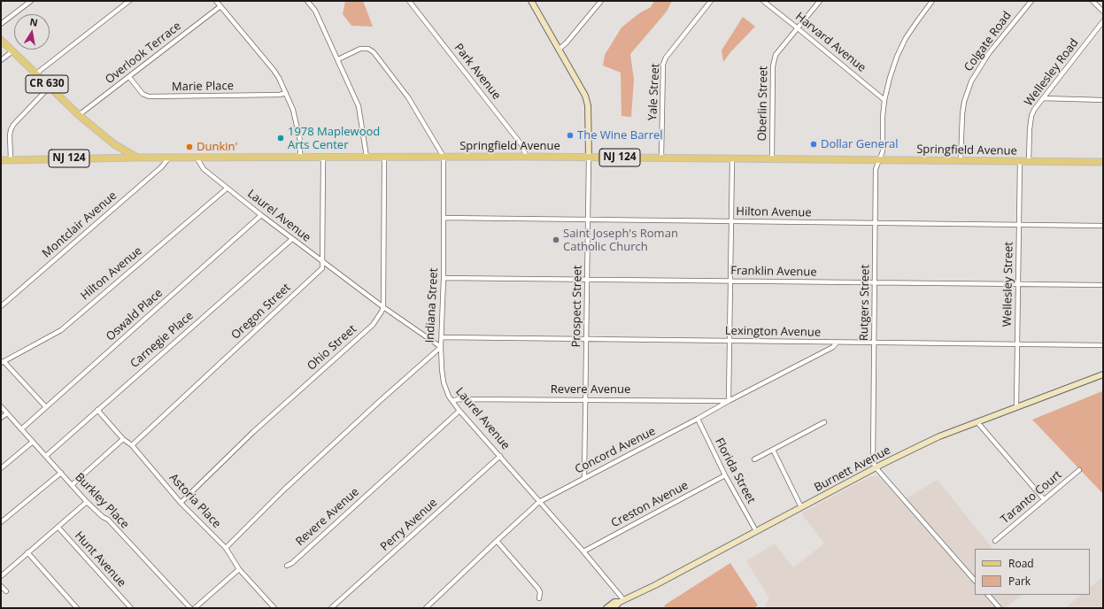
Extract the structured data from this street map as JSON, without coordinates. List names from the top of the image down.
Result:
{
  "streets": {
    "main road": ["CR 630", "Springfield Avenue", "NJ 124"],
    "street": [
      "Colgate Road",
      "Harvard Avenue",
      "Overlook Terrace",
      "Park Avenue",
      "Wellesley Road",
      "Marie Place",
      "Yale Street",
      "Oberlin Street",
      "Hilton Avenue",
      "Laurel Avenue",
      "Montclair Avenue",
      "Franklin Avenue",
      "Wellesley Street",
      "Rutgers Street",
      "Indiana Street",
      "Prospect Street",
      "Oregon Street",
      "Oswald Place",
      "Lexington Avenue",
      "Carnegie Place",
      "Ohio Street",
      "Revere Avenue",
      "Concord Avenue",
      "Burnett Avenue",
      "Florida Street",
      "Taranto Court",
      "Burkley Place",
      "Astoria Place",
      "Creston Avenue",
      "Perry Avenue",
      "Hunt Avenue"
    ]
  },
  "crossings": [
    ["Colgate Road", "Springfield Avenue"],
    ["Harvard Avenue", "Oberlin Street"],
    ["Harvard Avenue", "Rutgers Street"],
    ["Overlook Terrace", "CR 630"],
    ["Overlook Terrace", "Marie Place"],
    ["Park Avenue", "Springfield Avenue"],
    ["Wellesley Road", "Springfield Avenue"],
    ["CR 630", "Springfield Avenue"],
    ["Yale Street", "Springfield Avenue"],
    ["Oberlin Street", "Springfield Avenue"],
    ["Springfield Avenue", "Laurel Avenue"],
    ["Springfield Avenue", "Montclair Avenue"],
    ["Springfield Avenue", "Wellesley Street"],
    ["Springfield Avenue", "Rutgers Street"],
    ["Springfield Avenue", "Indiana Street"],
    ["Springfield Avenue", "Prospect Street"],
    ["Springfield Avenue", "Ohio Street"],
    ["Hilton Avenue", "Laurel Avenue"],
    ["Hilton Avenue", "Wellesley Street"],
    ["Hilton Avenue", "Rutgers Street"],
    ["Hilton Avenue", "Indiana Street"],
    ["Hilton Avenue", "Prospect Street"],
    ["Laurel Avenue", "Indiana Street"],
    ["Laurel Avenue", "Oregon Street"],
    ["Laurel Avenue", "Oswald Place"],
    ["Laurel Avenue", "Carnegie Place"],
    ["Laurel Avenue", "Ohio Street"],
    ["Laurel Avenue", "Revere Avenue"],
    ["Laurel Avenue", "Concord Avenue"],
    ["Laurel Avenue", "Burnett Avenue"],
    ["Laurel Avenue", "Creston Avenue"],
    ["Laurel Avenue", "Perry Avenue"],
    ["Franklin Avenue", "Wellesley Street"],
    ["Franklin Avenue", "Rutgers Street"],
    ["Franklin Avenue", "Indiana Street"],
    ["Franklin Avenue", "Prospect Street"],
    ["Wellesley Street", "Lexington Avenue"],
    ["Wellesley Street", "Burnett Avenue"],
    ["Rutgers Street", "Lexington Avenue"],
    ["Rutgers Street", "Burnett Avenue"],
    ["Indiana Street", "Lexington Avenue"],
    ["Indiana Street", "Astoria Place"],
    ["Prospect Street", "Lexington Avenue"],
    ["Prospect Street", "Revere Avenue"],
    ["Prospect Street", "Concord Avenue"],
    ["Oregon Street", "Astoria Place"],
    ["Oswald Place", "Burkley Place"],
    ["Lexington Avenue", "Concord Avenue"],
    ["Carnegie Place", "Burkley Place"],
    ["Carnegie Place", "Astoria Place"],
    ["Ohio Street", "Astoria Place"],
    ["Revere Avenue", "Concord Avenue"],
    ["Concord Avenue", "Florida Street"],
    ["Burnett Avenue", "Florida Street"],
    ["Florida Street", "Creston Avenue"]
  ],
  "places": [
    "The Wine Barrel",
    "1978 Maplewood Arts Center",
    "Dollar General",
    "Dunkin'",
    "Saint Joseph's Roman Catholic Church"
  ],
  "legend": ["Road", "Park"],
  "north": "top"
}
